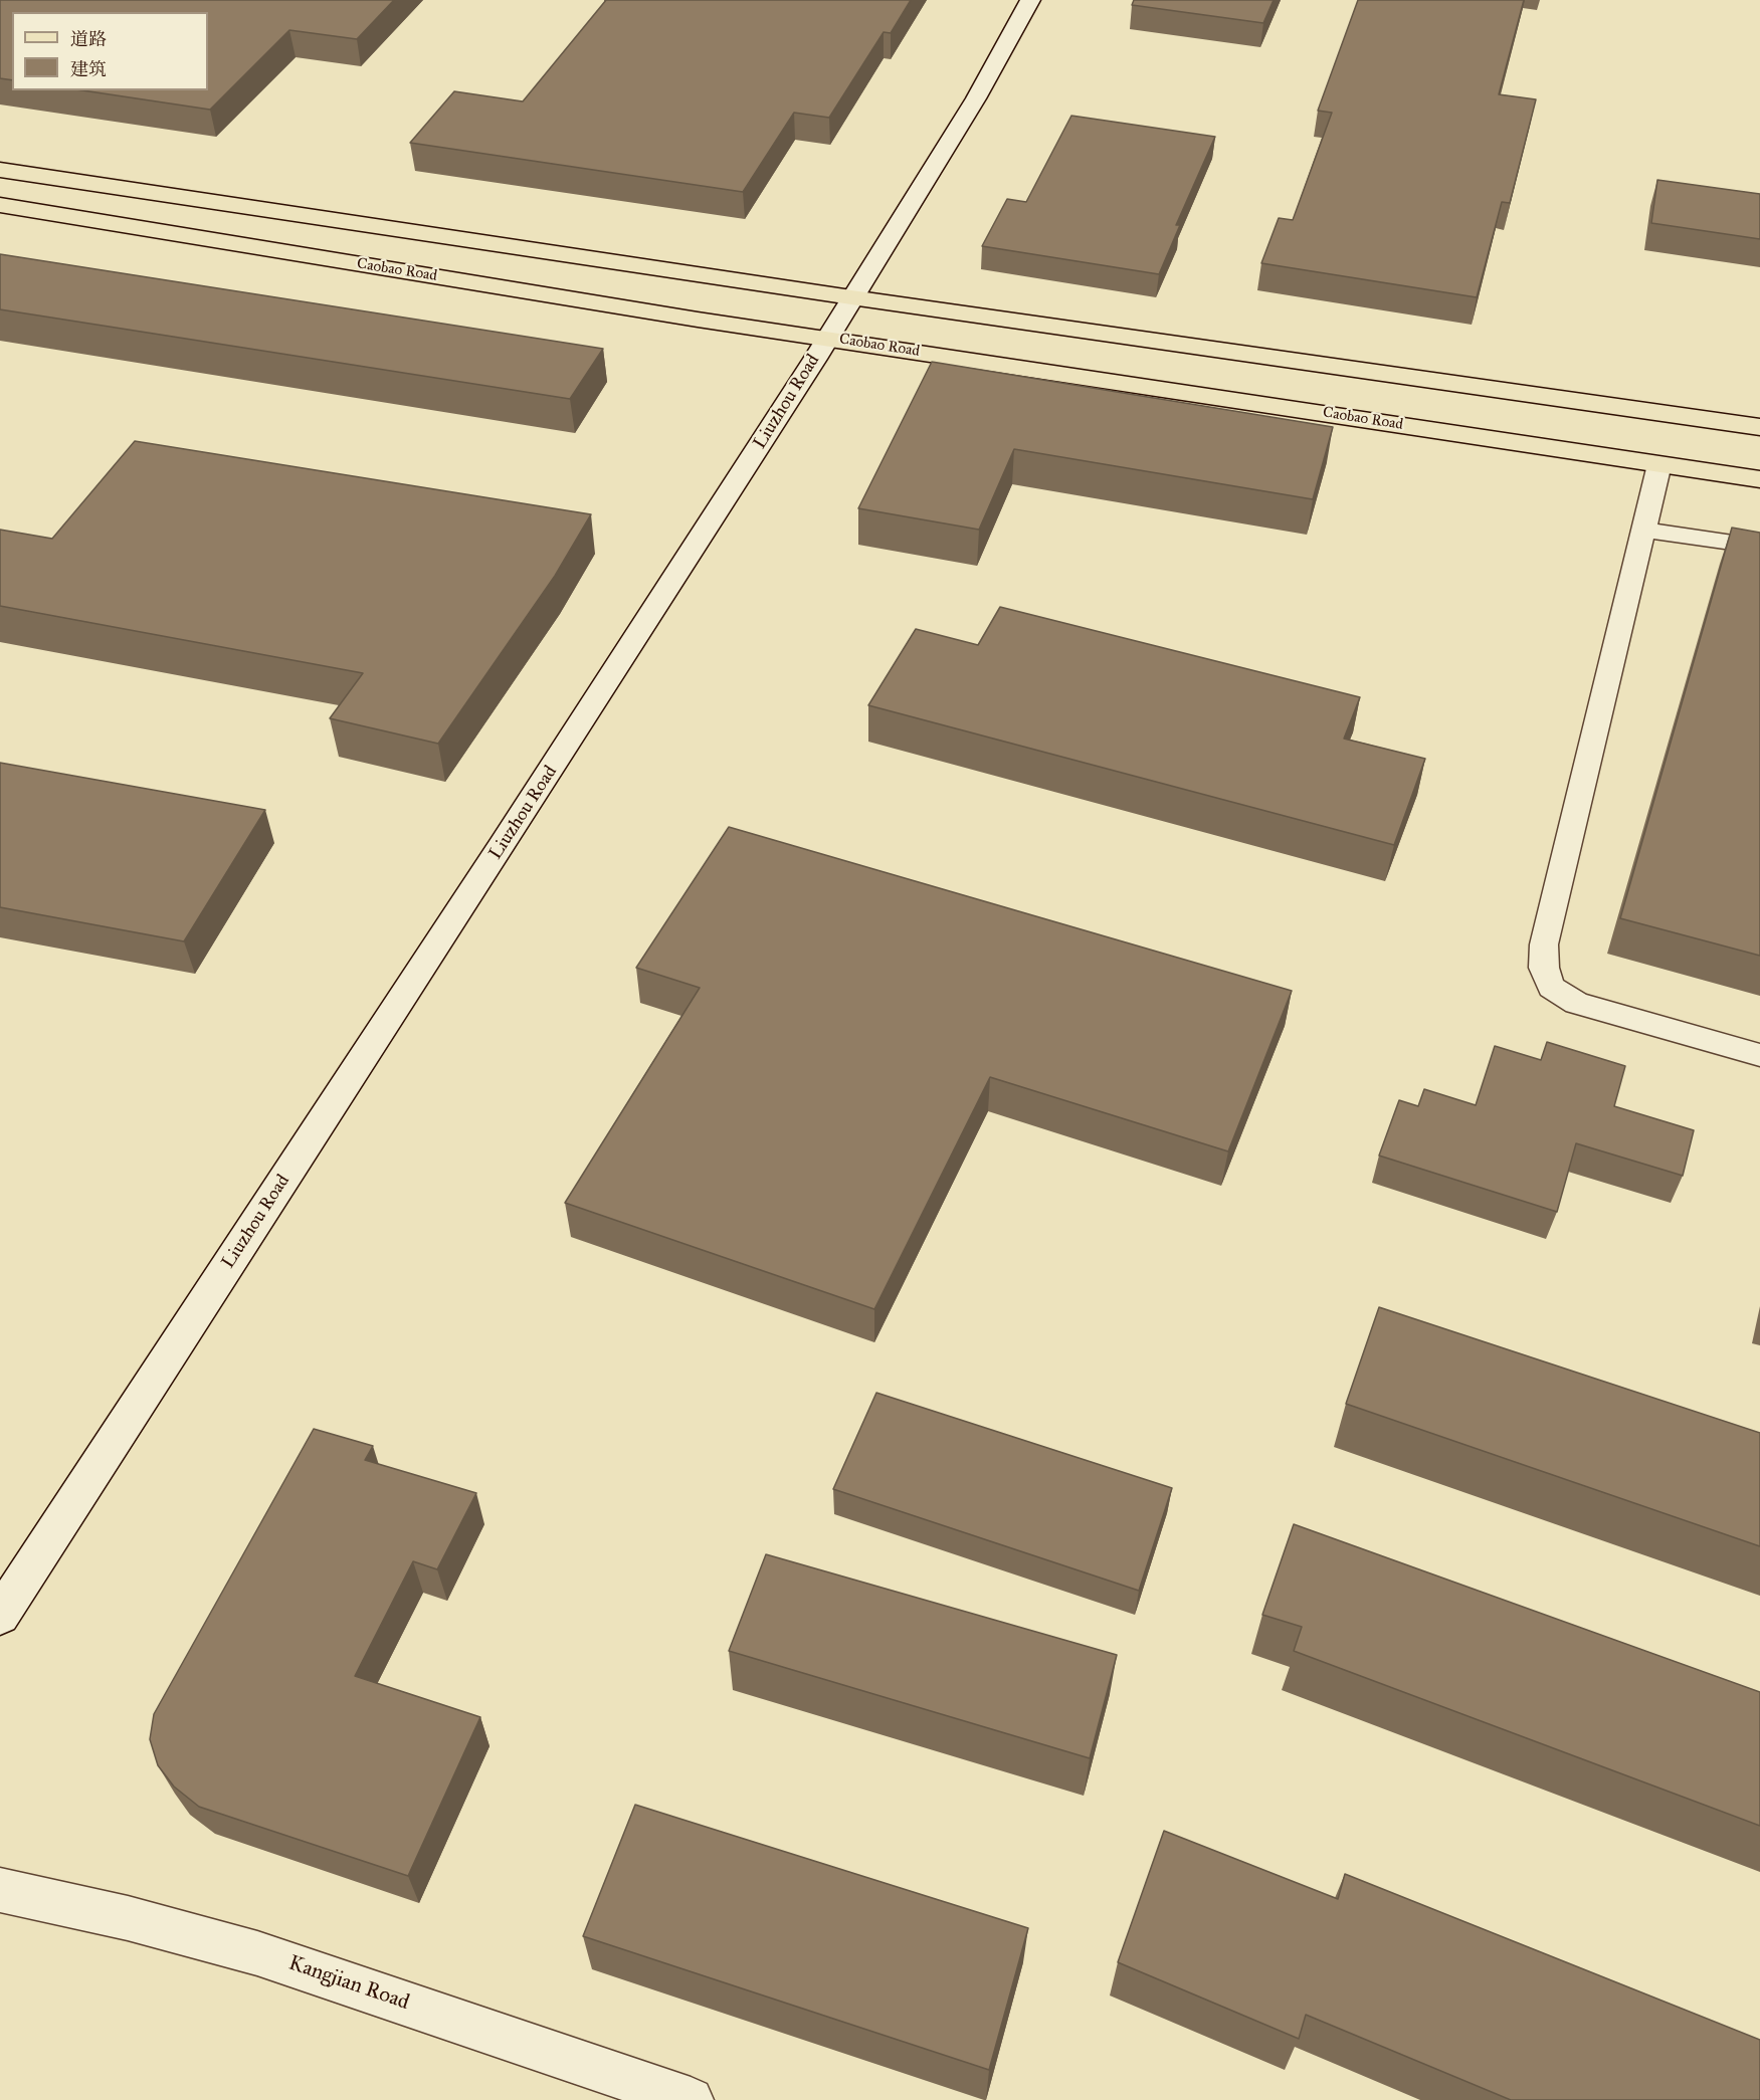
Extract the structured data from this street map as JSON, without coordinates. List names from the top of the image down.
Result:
{
  "streets": {
    "main road": ["Caobao Road"],
    "street": ["Liuzhou Road", "Kangjian Road"]
  },
  "crossings": [
    ["Caobao Road", "Liuzhou Road"]
  ],
  "legend": ["道路", "建筑"]
}
